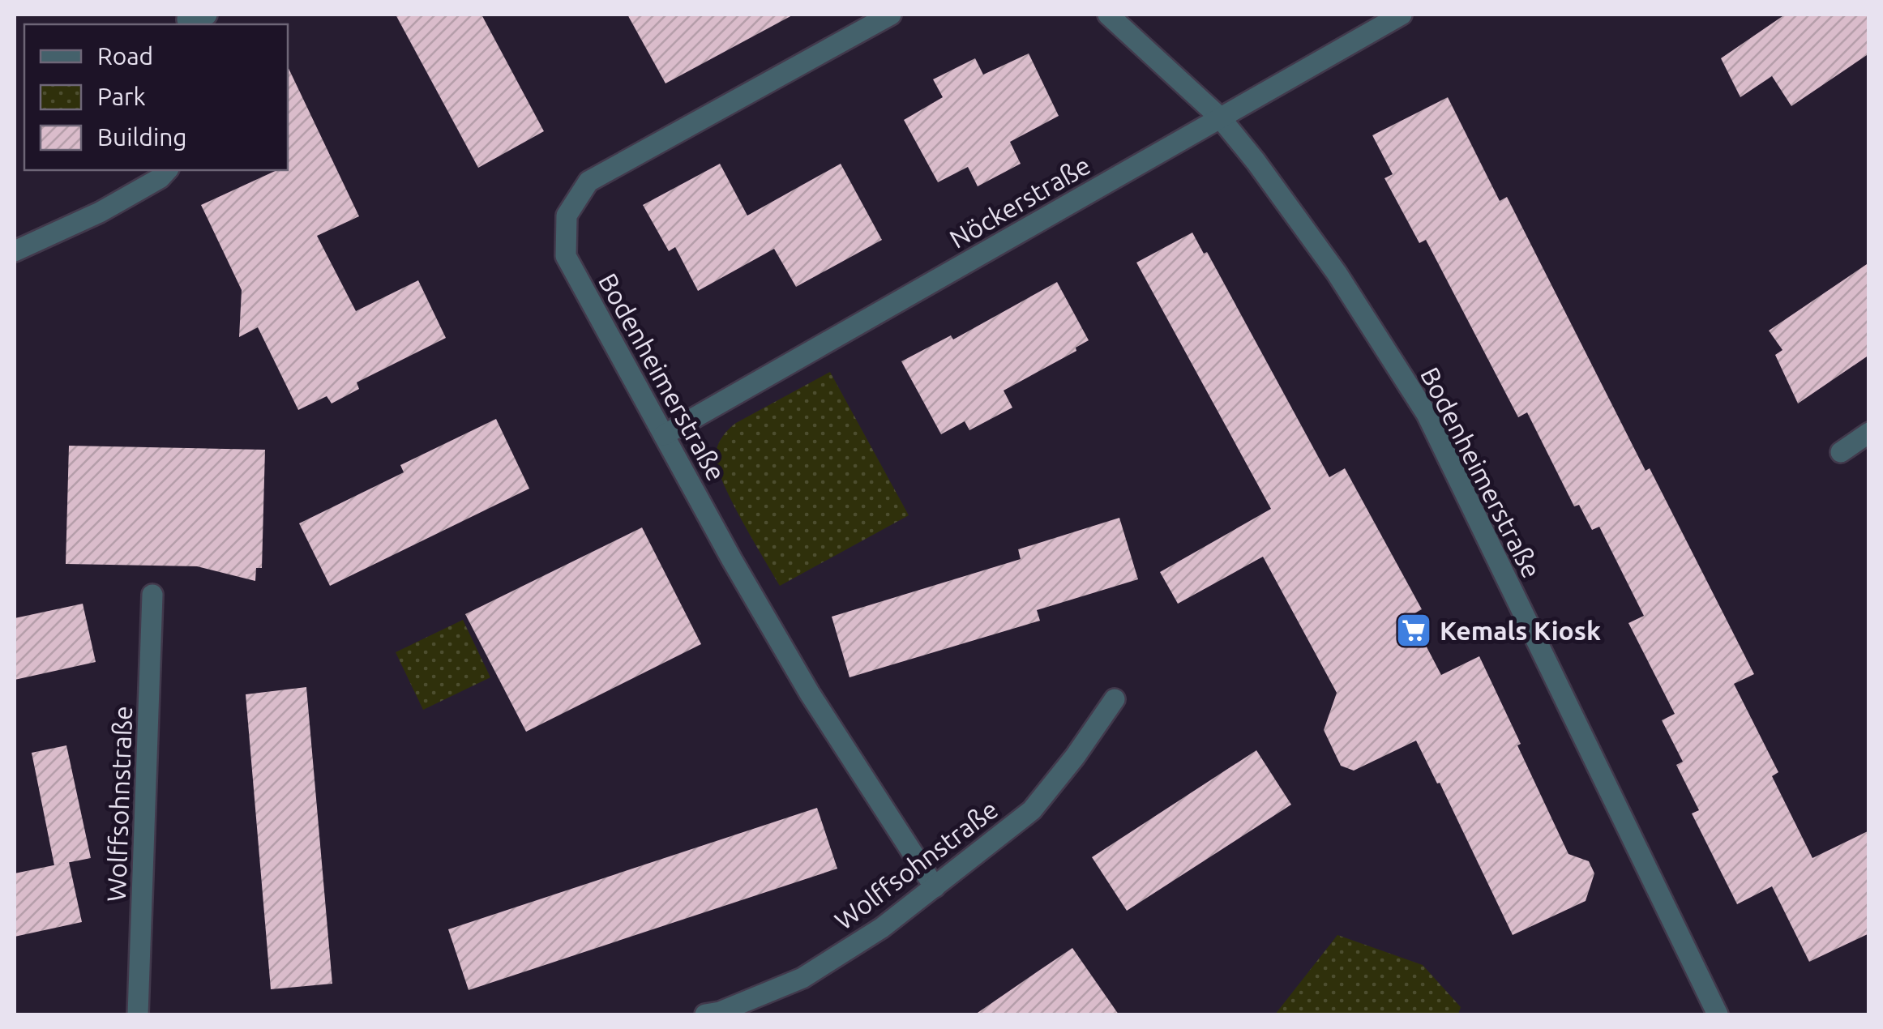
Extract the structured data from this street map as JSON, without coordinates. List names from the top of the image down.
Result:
{
  "streets": {
    "street": ["Nöckerstraße", "Bodenheimerstraße", "Wolffsohnstraße"]
  },
  "crossings": [
    ["Nöckerstraße", "Bodenheimerstraße"],
    ["Bodenheimerstraße", "Wolffsohnstraße"]
  ],
  "places": {
    "supermarket": ["Kemals Kiosk"]
  },
  "legend": ["Road", "Park", "Building"]
}
